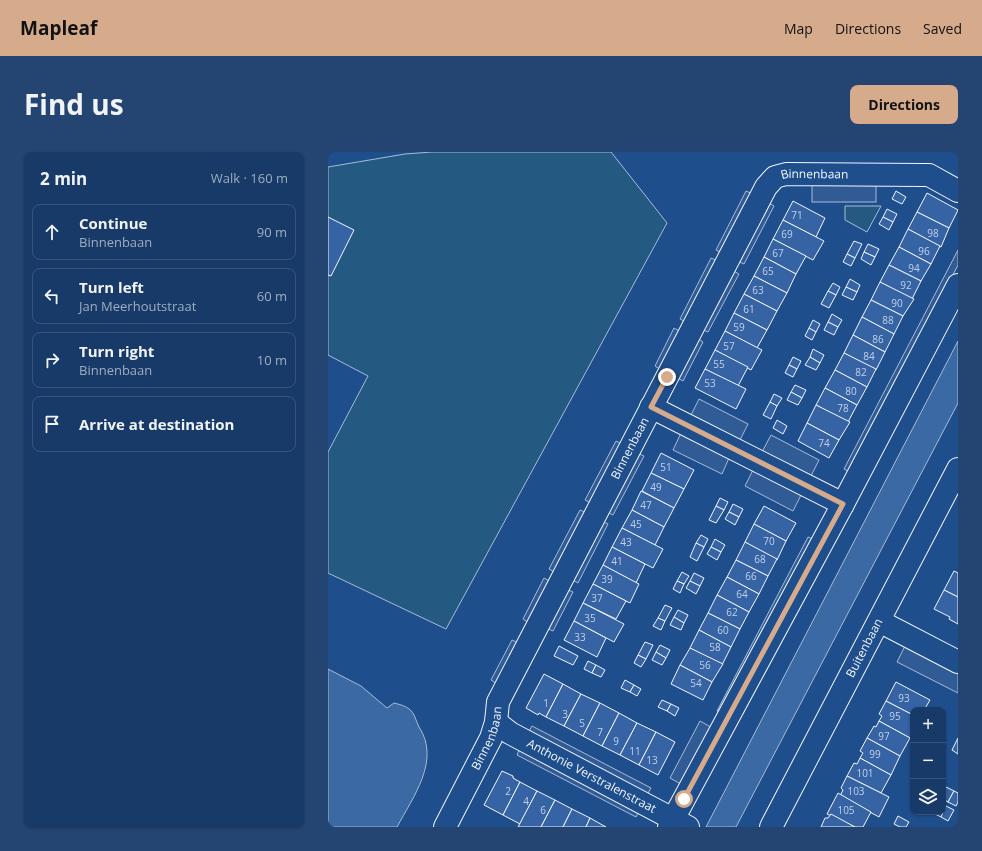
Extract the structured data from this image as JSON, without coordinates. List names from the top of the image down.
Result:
{
  "streets": {
    "street": ["Binnenbaan", "Buitenbaan", "Anthonie Verstralenstraat"]
  },
  "crossings": [
    ["Binnenbaan", "Anthonie Verstralenstraat"]
  ],
  "house_numbers": [
    "71",
    "98",
    "69",
    "96",
    "67",
    "94",
    "65",
    "92",
    "63",
    "90",
    "61",
    "88",
    "59",
    "86",
    "57",
    "84",
    "55",
    "82",
    "53",
    "80",
    "78",
    "74",
    "51",
    "49",
    "47",
    "45",
    "70",
    "43",
    "68",
    "41",
    "66",
    "39",
    "64",
    "37",
    "62",
    "35",
    "60",
    "33",
    "58",
    "56",
    "54",
    "93",
    "1",
    "3",
    "95",
    "5",
    "7",
    "97",
    "9",
    "11",
    "99",
    "13",
    "101",
    "2",
    "103",
    "4",
    "6",
    "105"
  ],
  "page": {
    "header": "Mapleaf",
    "nav": ["Map", "Directions", "Saved"],
    "title": "Find us",
    "buttons": "Directions",
    "heading": ["2 min", "Walk · 160 m"],
    "list": [
      ["Continue", "Binnenbaan", "90 m"],
      ["Turn left", "Jan Meerhoutstraat", "60 m"],
      ["Turn right", "Binnenbaan", "10 m"],
      "Arrive at destination"
    ],
    "map_buttons": ["+", "−"]
  }
}
